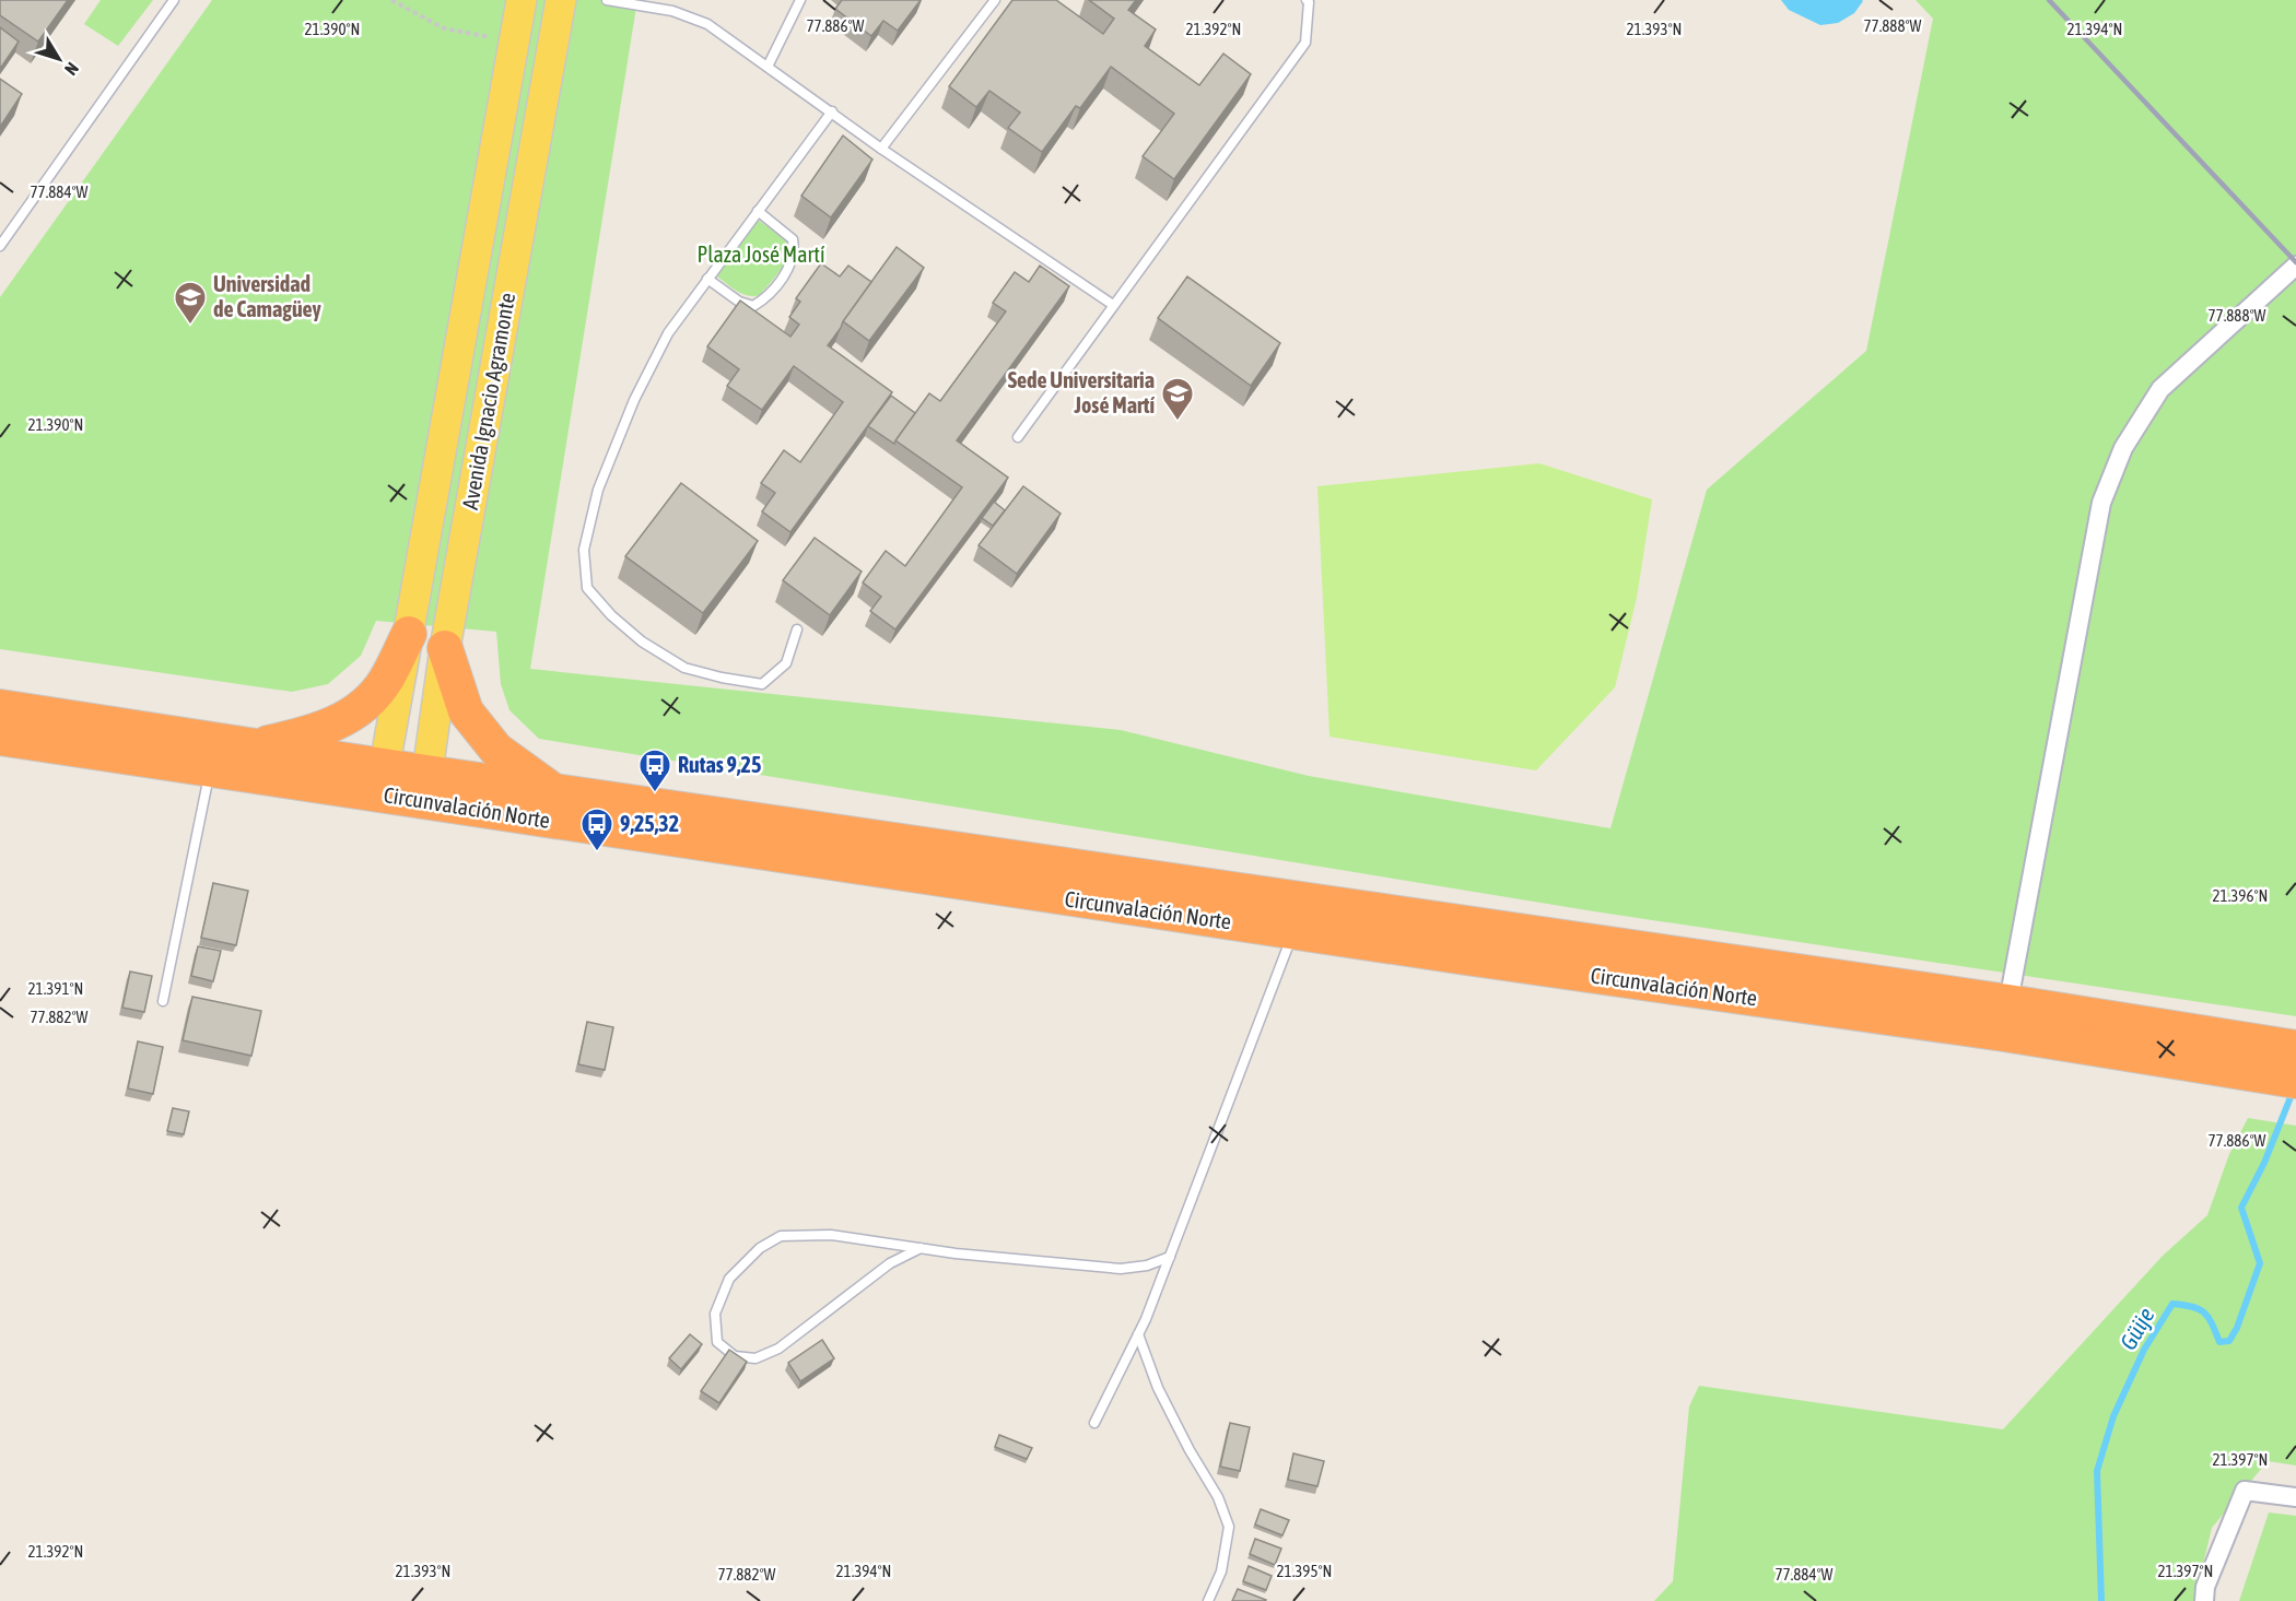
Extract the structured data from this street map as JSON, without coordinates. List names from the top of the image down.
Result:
{
  "streets": {
    "highway": ["Circunvalación Norte"],
    "main road": ["Avenida Ignacio Agramonte"]
  },
  "crossings": [
    ["Avenida Ignacio Agramonte", "Circunvalación Norte"]
  ],
  "water": ["Güije"],
  "parks": ["Plaza José Martí"],
  "places": {
    "school or university": ["Universidad de Camagüey", "Sede Universitaria José Martí"],
    "bus stop": ["Rutas 9,25", "9,25,32"]
  },
  "north": "bottom right",
  "coordinates": [
    "77.886°W",
    "77.888°W",
    "21.390°N",
    "21.392°N",
    "21.393°N",
    "21.394°N",
    "77.884°W",
    "21.396°N",
    "21.391°N",
    "77.882°W",
    "21.397°N",
    "21.395°N"
  ]
}
